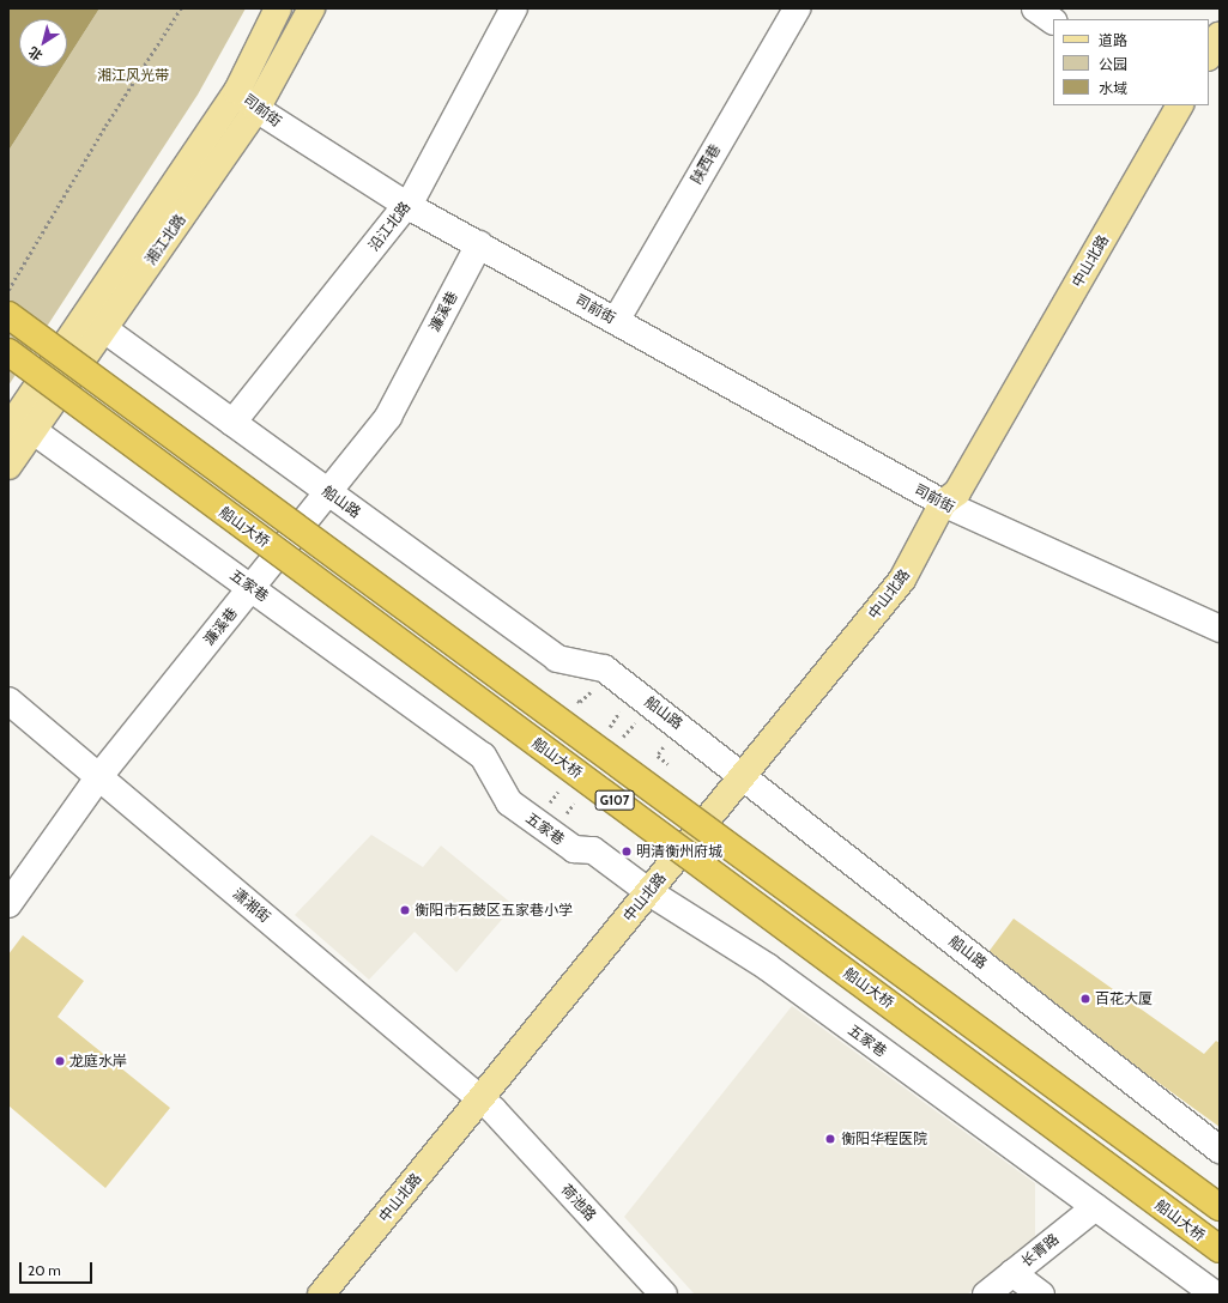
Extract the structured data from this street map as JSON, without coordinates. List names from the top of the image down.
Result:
{
  "streets": {
    "highway": ["船山大桥", "G107"],
    "main road": ["湘江北路", "中山北路"],
    "street": [
      "司前街",
      "陕西巷",
      "沿江北路",
      "濂溪巷",
      "船山路",
      "五家巷",
      "潇湘街",
      "荷池路",
      "长青路"
    ]
  },
  "crossings": [
    ["司前街", "陕西巷"],
    ["司前街", "沿江北路"],
    ["司前街", "湘江北路"],
    ["司前街", "中山北路"],
    ["司前街", "濂溪巷"],
    ["沿江北路", "船山路"],
    ["湘江北路", "船山路"],
    ["湘江北路", "五家巷"],
    ["中山北路", "船山路"],
    ["中山北路", "五家巷"],
    ["中山北路", "潇湘街"],
    ["中山北路", "荷池路"],
    ["濂溪巷", "船山路"],
    ["濂溪巷", "五家巷"],
    ["濂溪巷", "潇湘街"],
    ["五家巷", "长青路"],
    ["潇湘街", "荷池路"]
  ],
  "parks": ["湘江风光带"],
  "places": [
    "明清衡州府城",
    "衡阳市石鼓区五家巷小学",
    "百花大厦",
    "龙庭水岸",
    "衡阳华程医院"
  ],
  "legend": ["道路", "公园", "水域"],
  "scale_bar": "20 m",
  "north": "bottom left"
}
